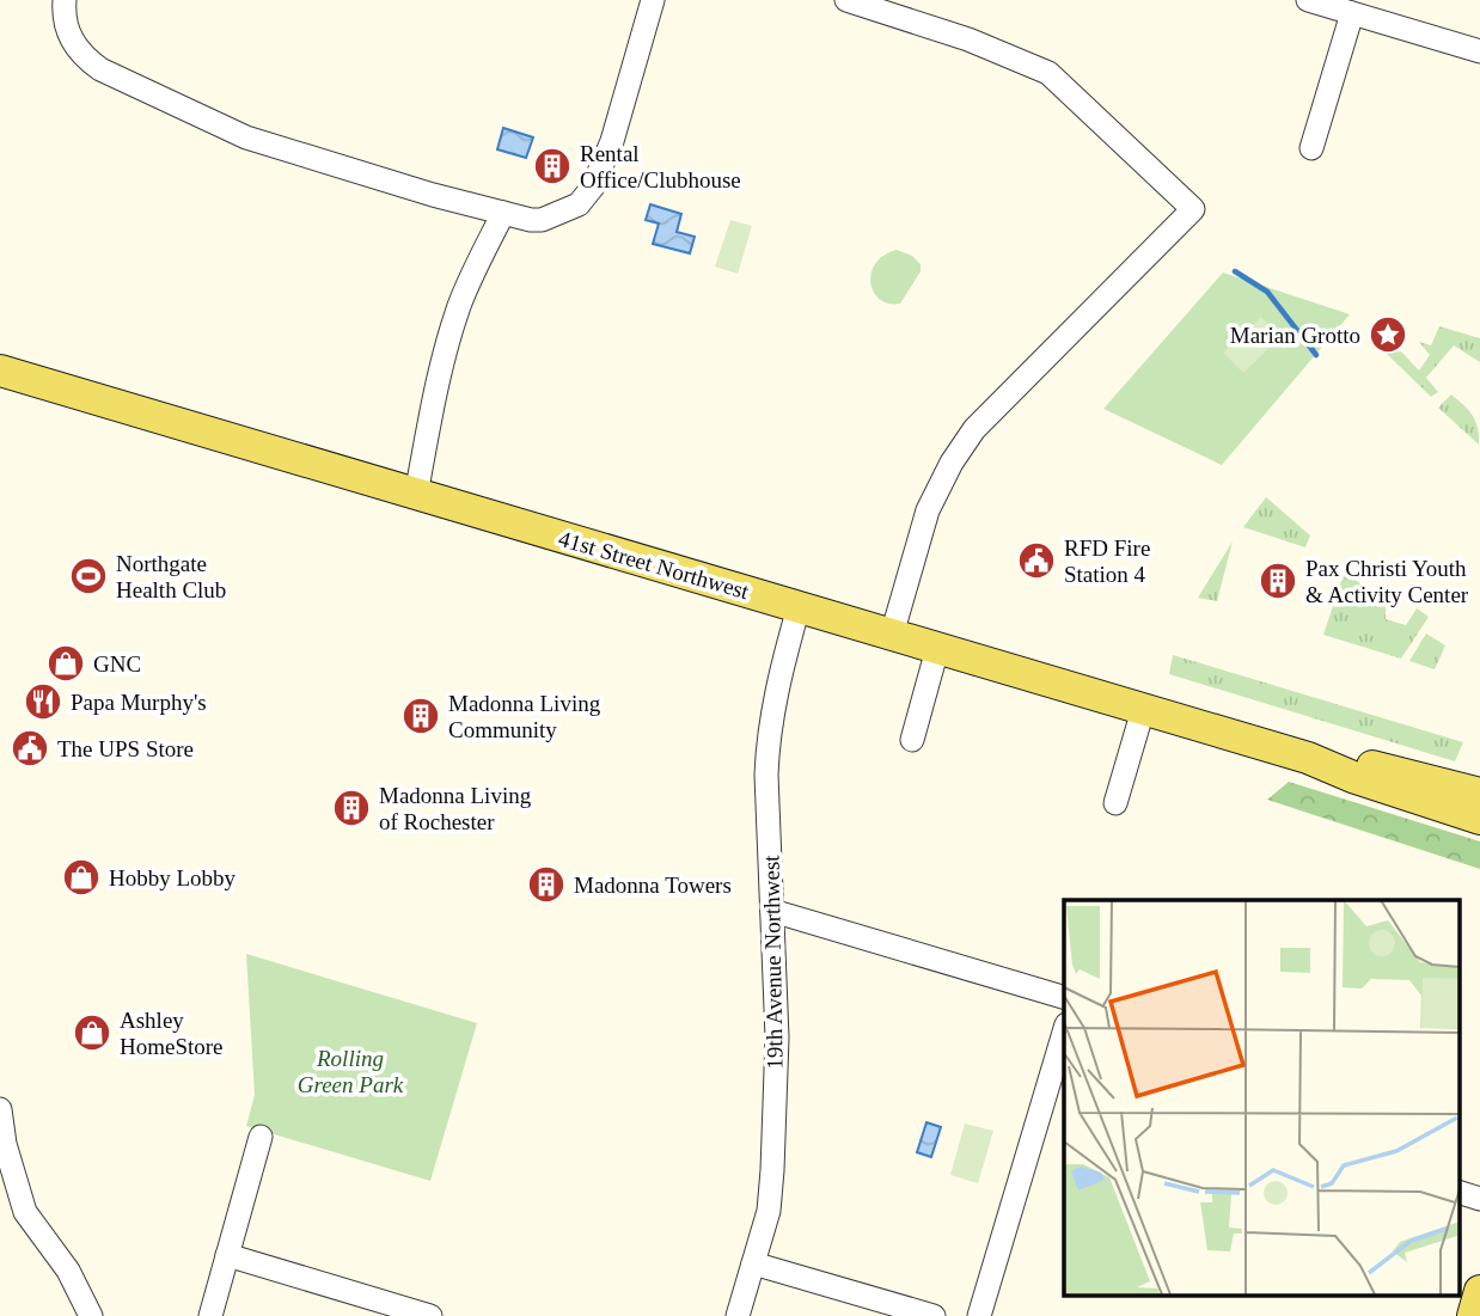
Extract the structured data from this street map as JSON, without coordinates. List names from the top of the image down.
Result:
{
  "streets": {
    "main road": ["41st Street Northwest"],
    "street": ["19th Avenue Northwest"]
  },
  "crossings": [
    ["41st Street Northwest", "19th Avenue Northwest"]
  ],
  "parks": ["Rolling Green Park"],
  "places": {
    "building": [
      "Rental Office/Clubhouse",
      "Pax Christi Youth & Activity Center",
      "Madonna Living Community",
      "Madonna Living of Rochester",
      "Madonna Towers"
    ],
    "place": ["Marian Grotto"],
    "public building": ["RFD Fire Station 4", "The UPS Store"],
    "sports": ["Northgate Health Club"],
    "shop": ["GNC", "Hobby Lobby", "Ashley HomeStore"],
    "restaurant": ["Papa Murphy's"]
  }
}
